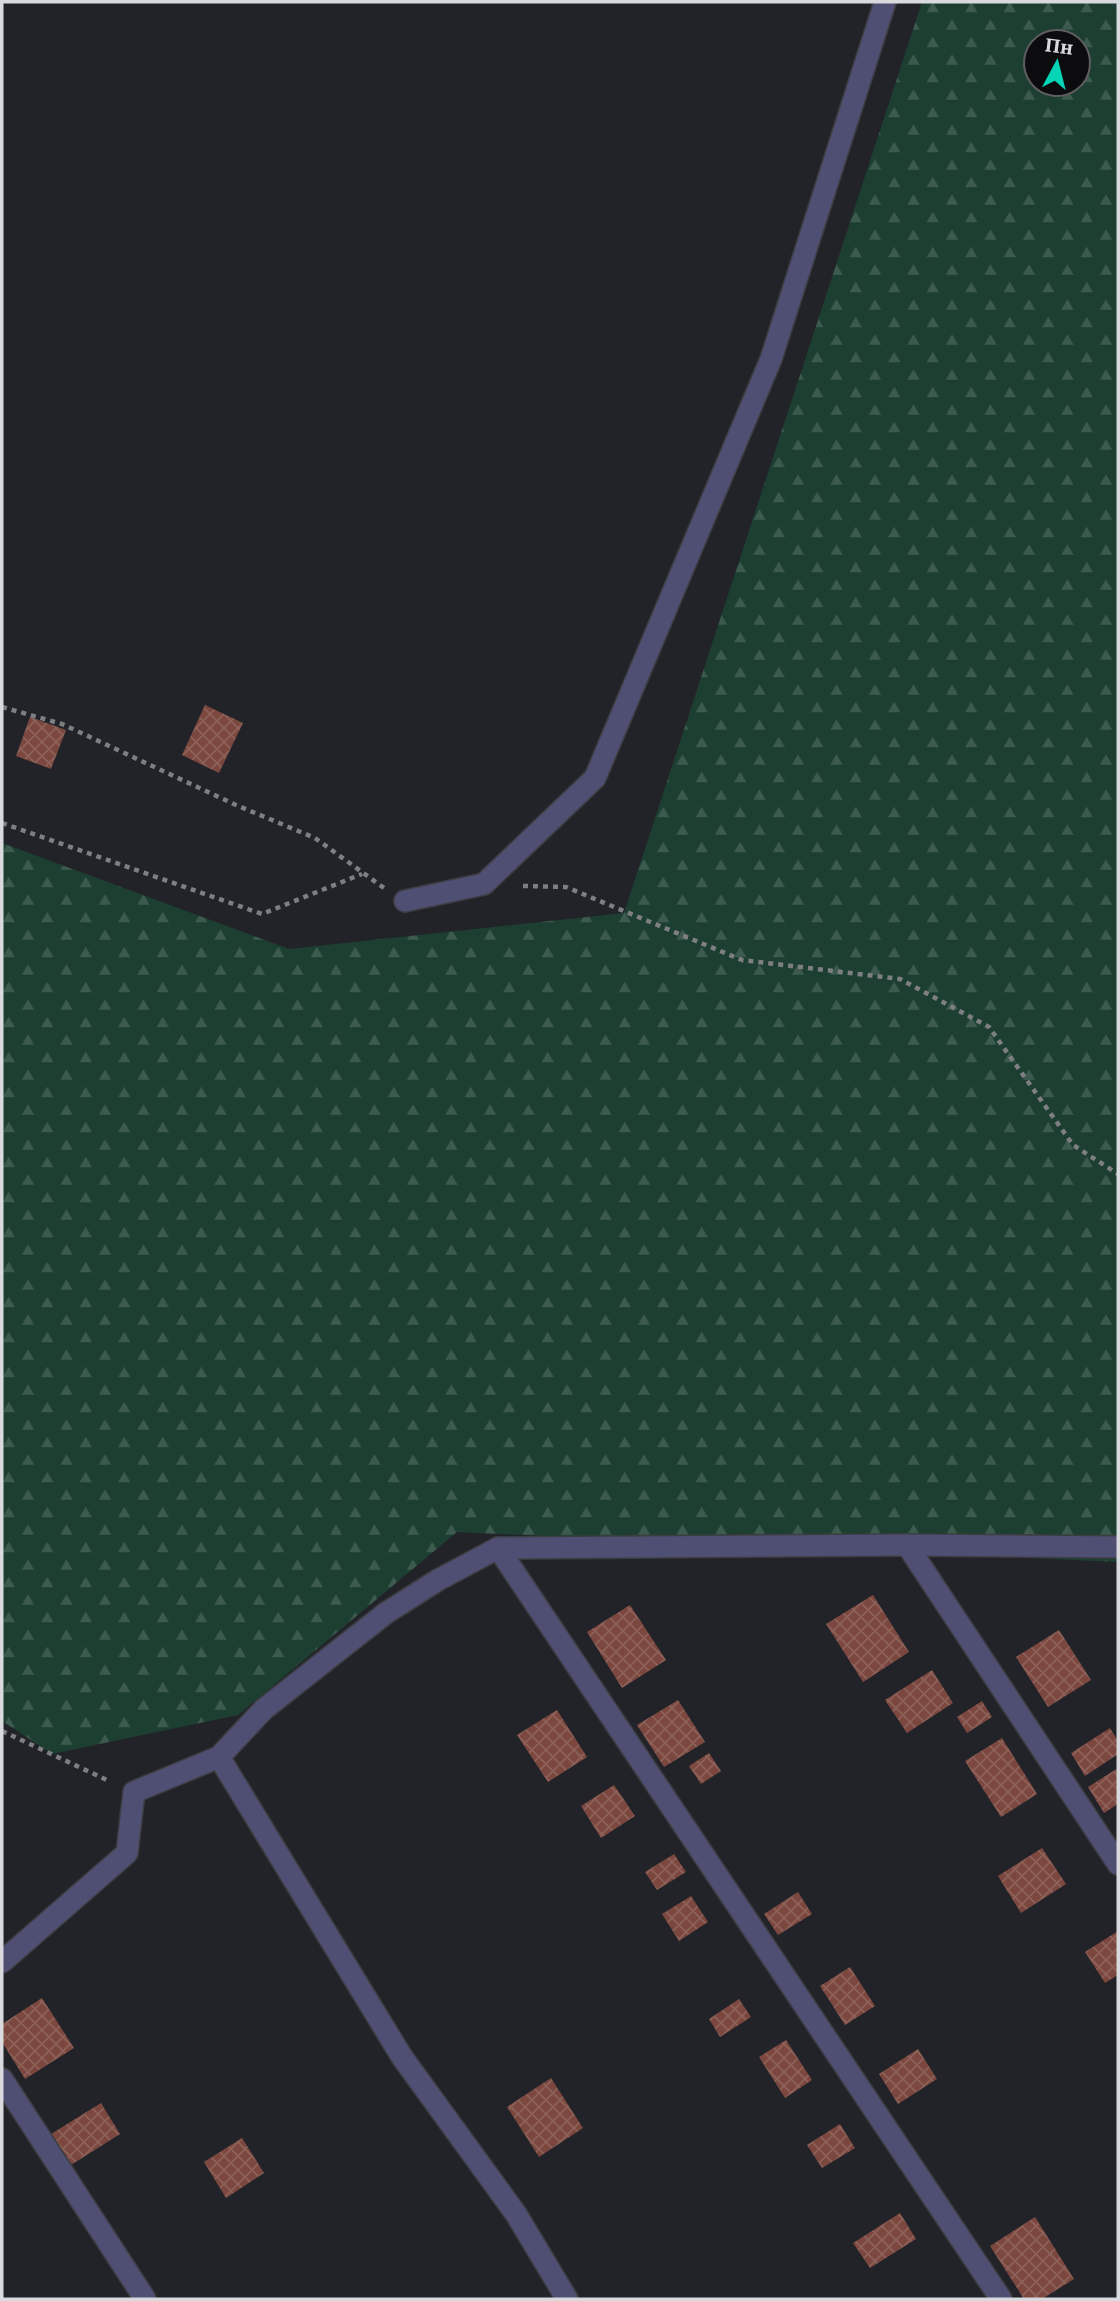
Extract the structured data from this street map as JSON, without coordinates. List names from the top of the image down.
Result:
{
  "north": "top"
}
